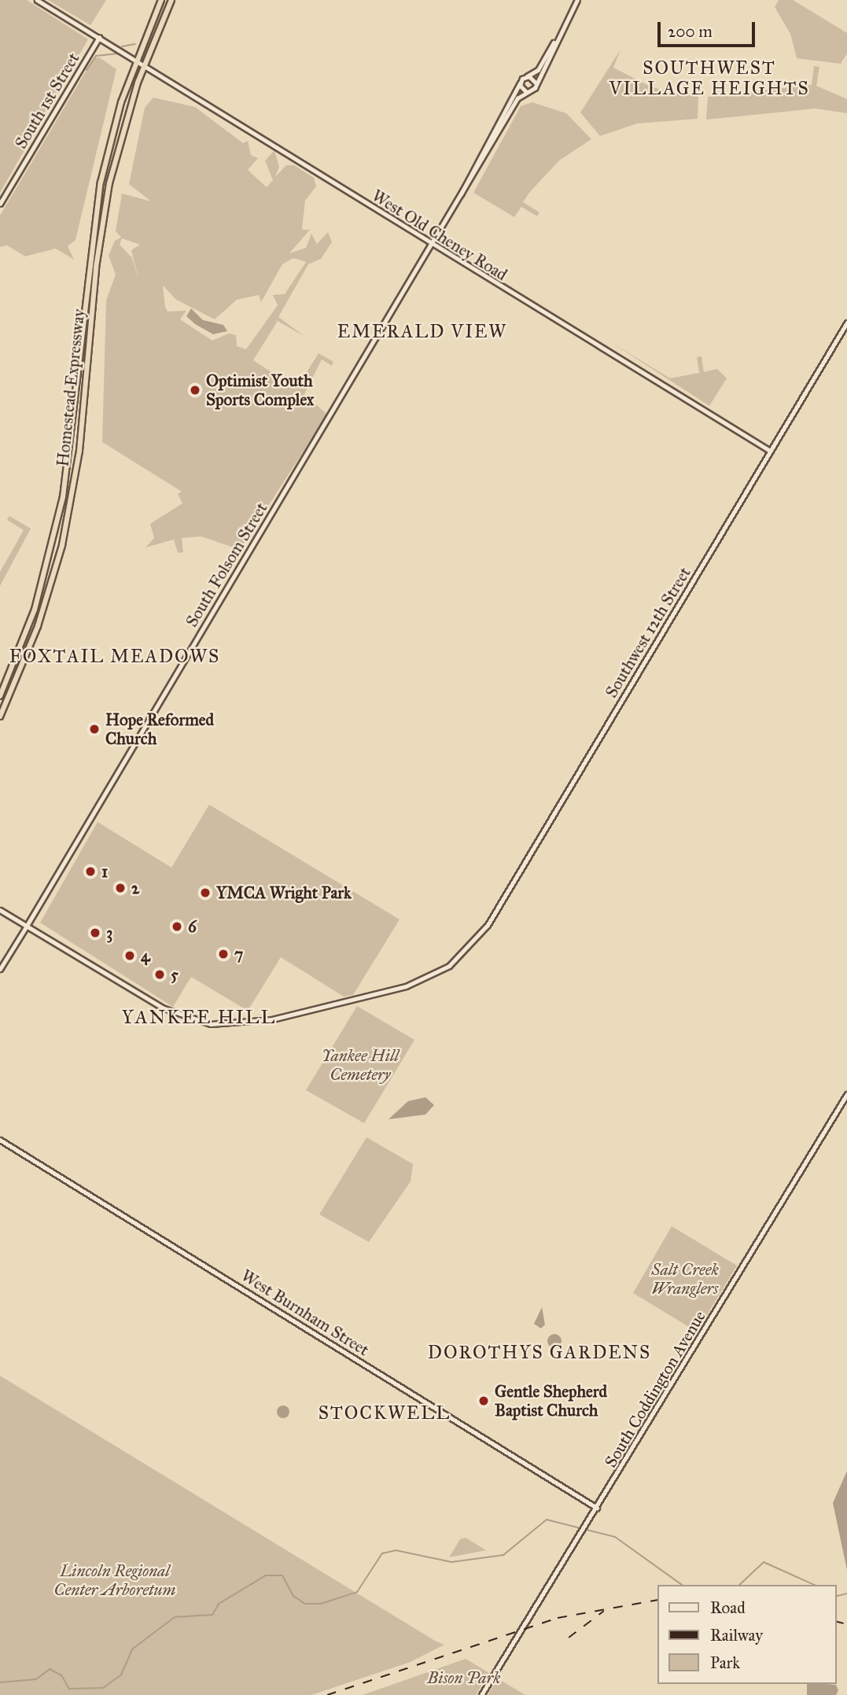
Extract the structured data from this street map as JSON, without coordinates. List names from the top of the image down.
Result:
{
  "streets": {
    "highway": ["Homestead Expressway"],
    "main road": ["South Folsom Street", "Southwest 12th Street"],
    "street": [
      "South 1st Street",
      "West Old Cheney Road",
      "West Burnham Street",
      "South Coddington Avenue"
    ]
  },
  "crossings": [
    ["South 1st Street", "West Old Cheney Road"],
    ["West Old Cheney Road", "Homestead Expressway"],
    ["West Old Cheney Road", "South Folsom Street"],
    ["West Old Cheney Road", "Southwest 12th Street"],
    ["South Folsom Street", "Southwest 12th Street"],
    ["West Burnham Street", "South Coddington Avenue"]
  ],
  "districts": [
    "SOUTHWEST VILLAGE HEIGHTS",
    "EMERALD VIEW",
    "FOXTAIL MEADOWS",
    "YANKEE HILL",
    "DOROTHYS GARDENS",
    "STOCKWELL"
  ],
  "parks": [
    "Yankee Hill Cemetery",
    "Salt Creek Wranglers",
    "Lincoln Regional Center Arboretum",
    "Bison Park"
  ],
  "places": [
    "Optimist Youth Sports Complex",
    "Hope Reformed Church",
    "1",
    "2",
    "YMCA Wright Park",
    "6",
    "3",
    "7",
    "4",
    "5",
    "Gentle Shepherd Baptist Church"
  ],
  "legend": ["Road", "Railway", "Park"],
  "scale_bar": "200 m"
}
